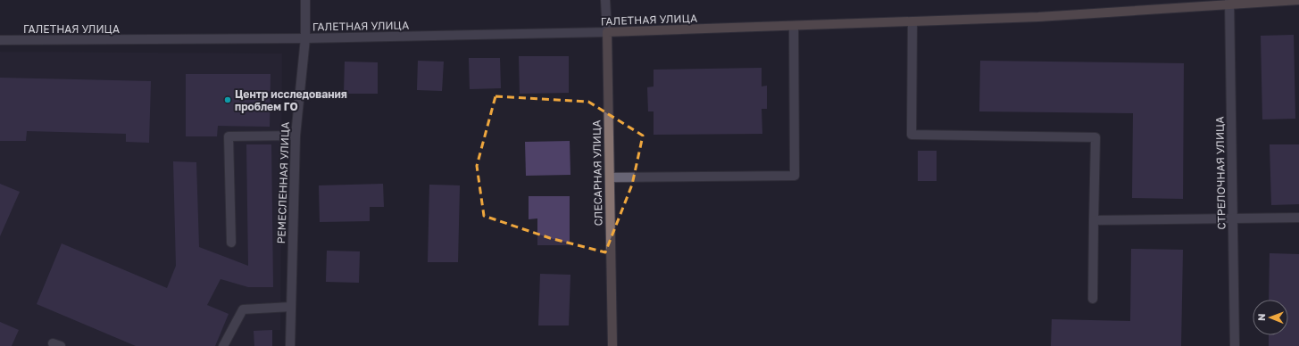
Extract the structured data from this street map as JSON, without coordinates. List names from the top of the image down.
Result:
{
  "streets": {
    "street": [
      "ГАЛЕТНАЯ УЛИЦА",
      "СЛЕСАРНАЯ УЛИЦА",
      "СТРЕЛОЧНАЯ УЛИЦА",
      "РЕМЕСЛЕННАЯ УЛИЦА"
    ]
  },
  "crossings": [
    ["ГАЛЕТНАЯ УЛИЦА", "СЛЕСАРНАЯ УЛИЦА"],
    ["ГАЛЕТНАЯ УЛИЦА", "СТРЕЛОЧНАЯ УЛИЦА"],
    ["ГАЛЕТНАЯ УЛИЦА", "РЕМЕСЛЕННАЯ УЛИЦА"]
  ],
  "places": ["Центр исследования проблем ГО"],
  "north": "left"
}
